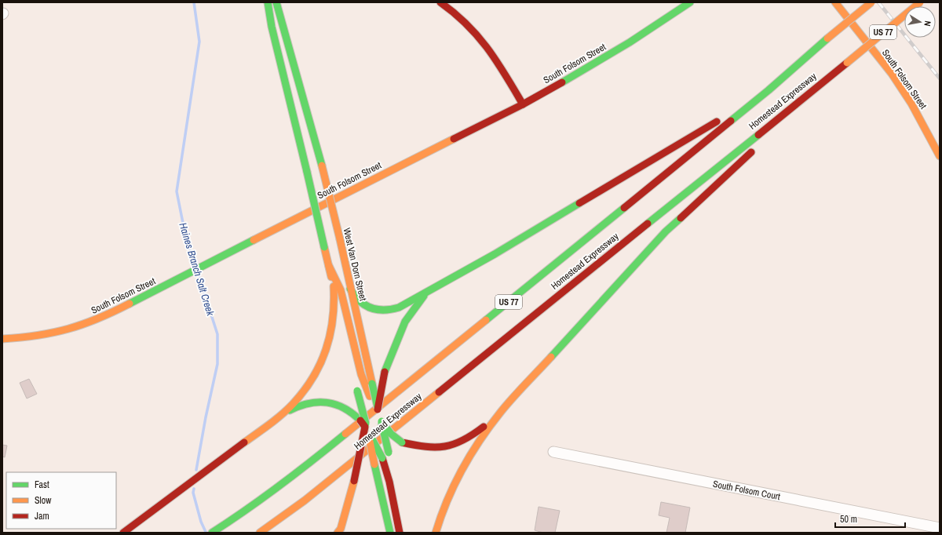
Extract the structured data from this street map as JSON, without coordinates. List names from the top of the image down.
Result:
{
  "streets": {
    "main road": [
      "US 77",
      "South Folsom Street",
      "Homestead Expressway",
      "West Van Dorn Street"
    ],
    "street": ["South Folsom Court"]
  },
  "water": ["Haines Branch Salt Creek"],
  "legend": ["Fast", "Slow", "Jam"],
  "scale_bar": "50 m",
  "north": "right"
}
